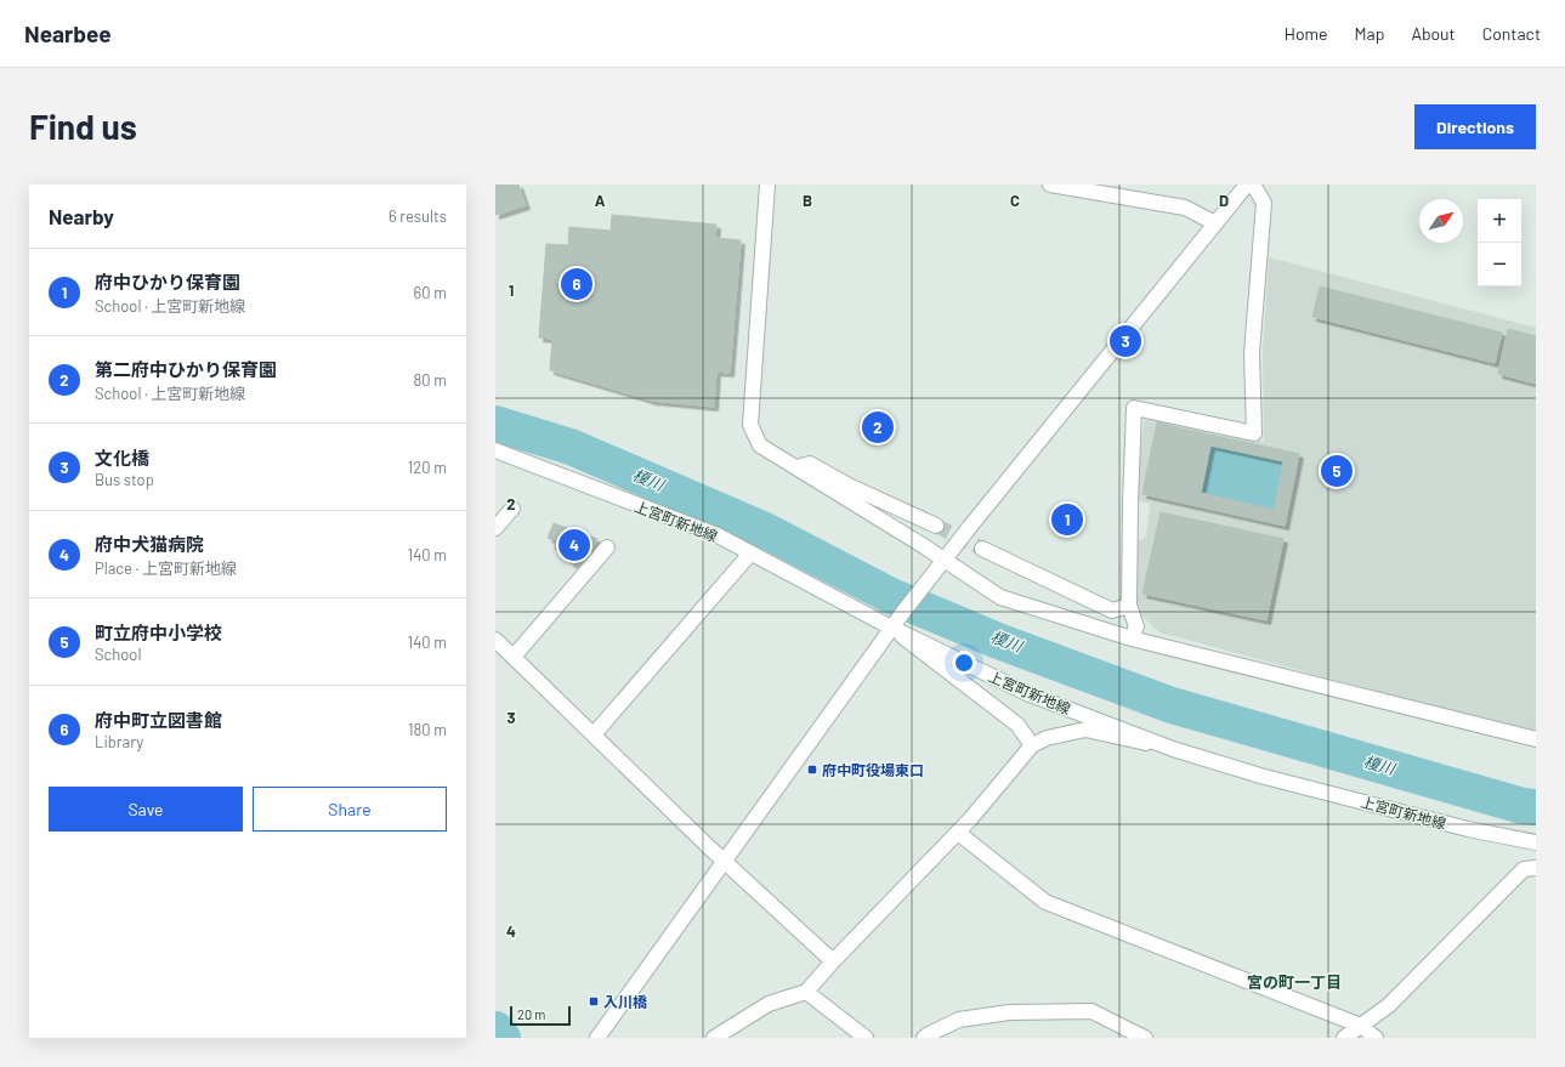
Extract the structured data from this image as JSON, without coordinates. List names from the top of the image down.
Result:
{
  "streets": {
    "street": ["上宮町新地線"]
  },
  "districts": ["宮の町一丁目"],
  "water": ["榎川"],
  "places": {
    "transit": ["府中町役場東口", "入川橋"]
  },
  "scale_bar": "20 m",
  "north": "top right",
  "page": {
    "header": "Nearbee",
    "nav": [
      "Home",
      "Map",
      "About",
      "Contact"
    ],
    "buttons": [
      "Directions",
      ["Save", "Share"]
    ],
    "title": "Find us",
    "heading": ["Nearby", "6 results"],
    "map_buttons": ["+", "−"],
    "list": [
      {
        "mark": "1",
        "name": "府中ひかり保育園",
        "note": "School · 上宮町新地線",
        "value": "60 m"
      },
      {
        "mark": "2",
        "name": "第二府中ひかり保育園",
        "note": "School · 上宮町新地線",
        "value": "80 m"
      },
      {
        "mark": "3",
        "name": "文化橋",
        "note": "Bus stop",
        "value": "120 m"
      },
      {
        "mark": "4",
        "name": "府中犬猫病院",
        "note": "Place · 上宮町新地線",
        "value": "140 m"
      },
      {
        "mark": "5",
        "name": "町立府中小学校",
        "note": "School",
        "value": "140 m"
      },
      {
        "mark": "6",
        "name": "府中町立図書館",
        "note": "Library",
        "value": "180 m"
      }
    ],
    "pins": [
      "6",
      "3",
      "2",
      "5",
      "1",
      "4"
    ],
    "scale": "20 m"
  },
  "grid": {
    "columns": [
      "A",
      "B",
      "C",
      "D"
    ],
    "rows": [
      "1",
      "2",
      "3",
      "4"
    ]
  }
}
